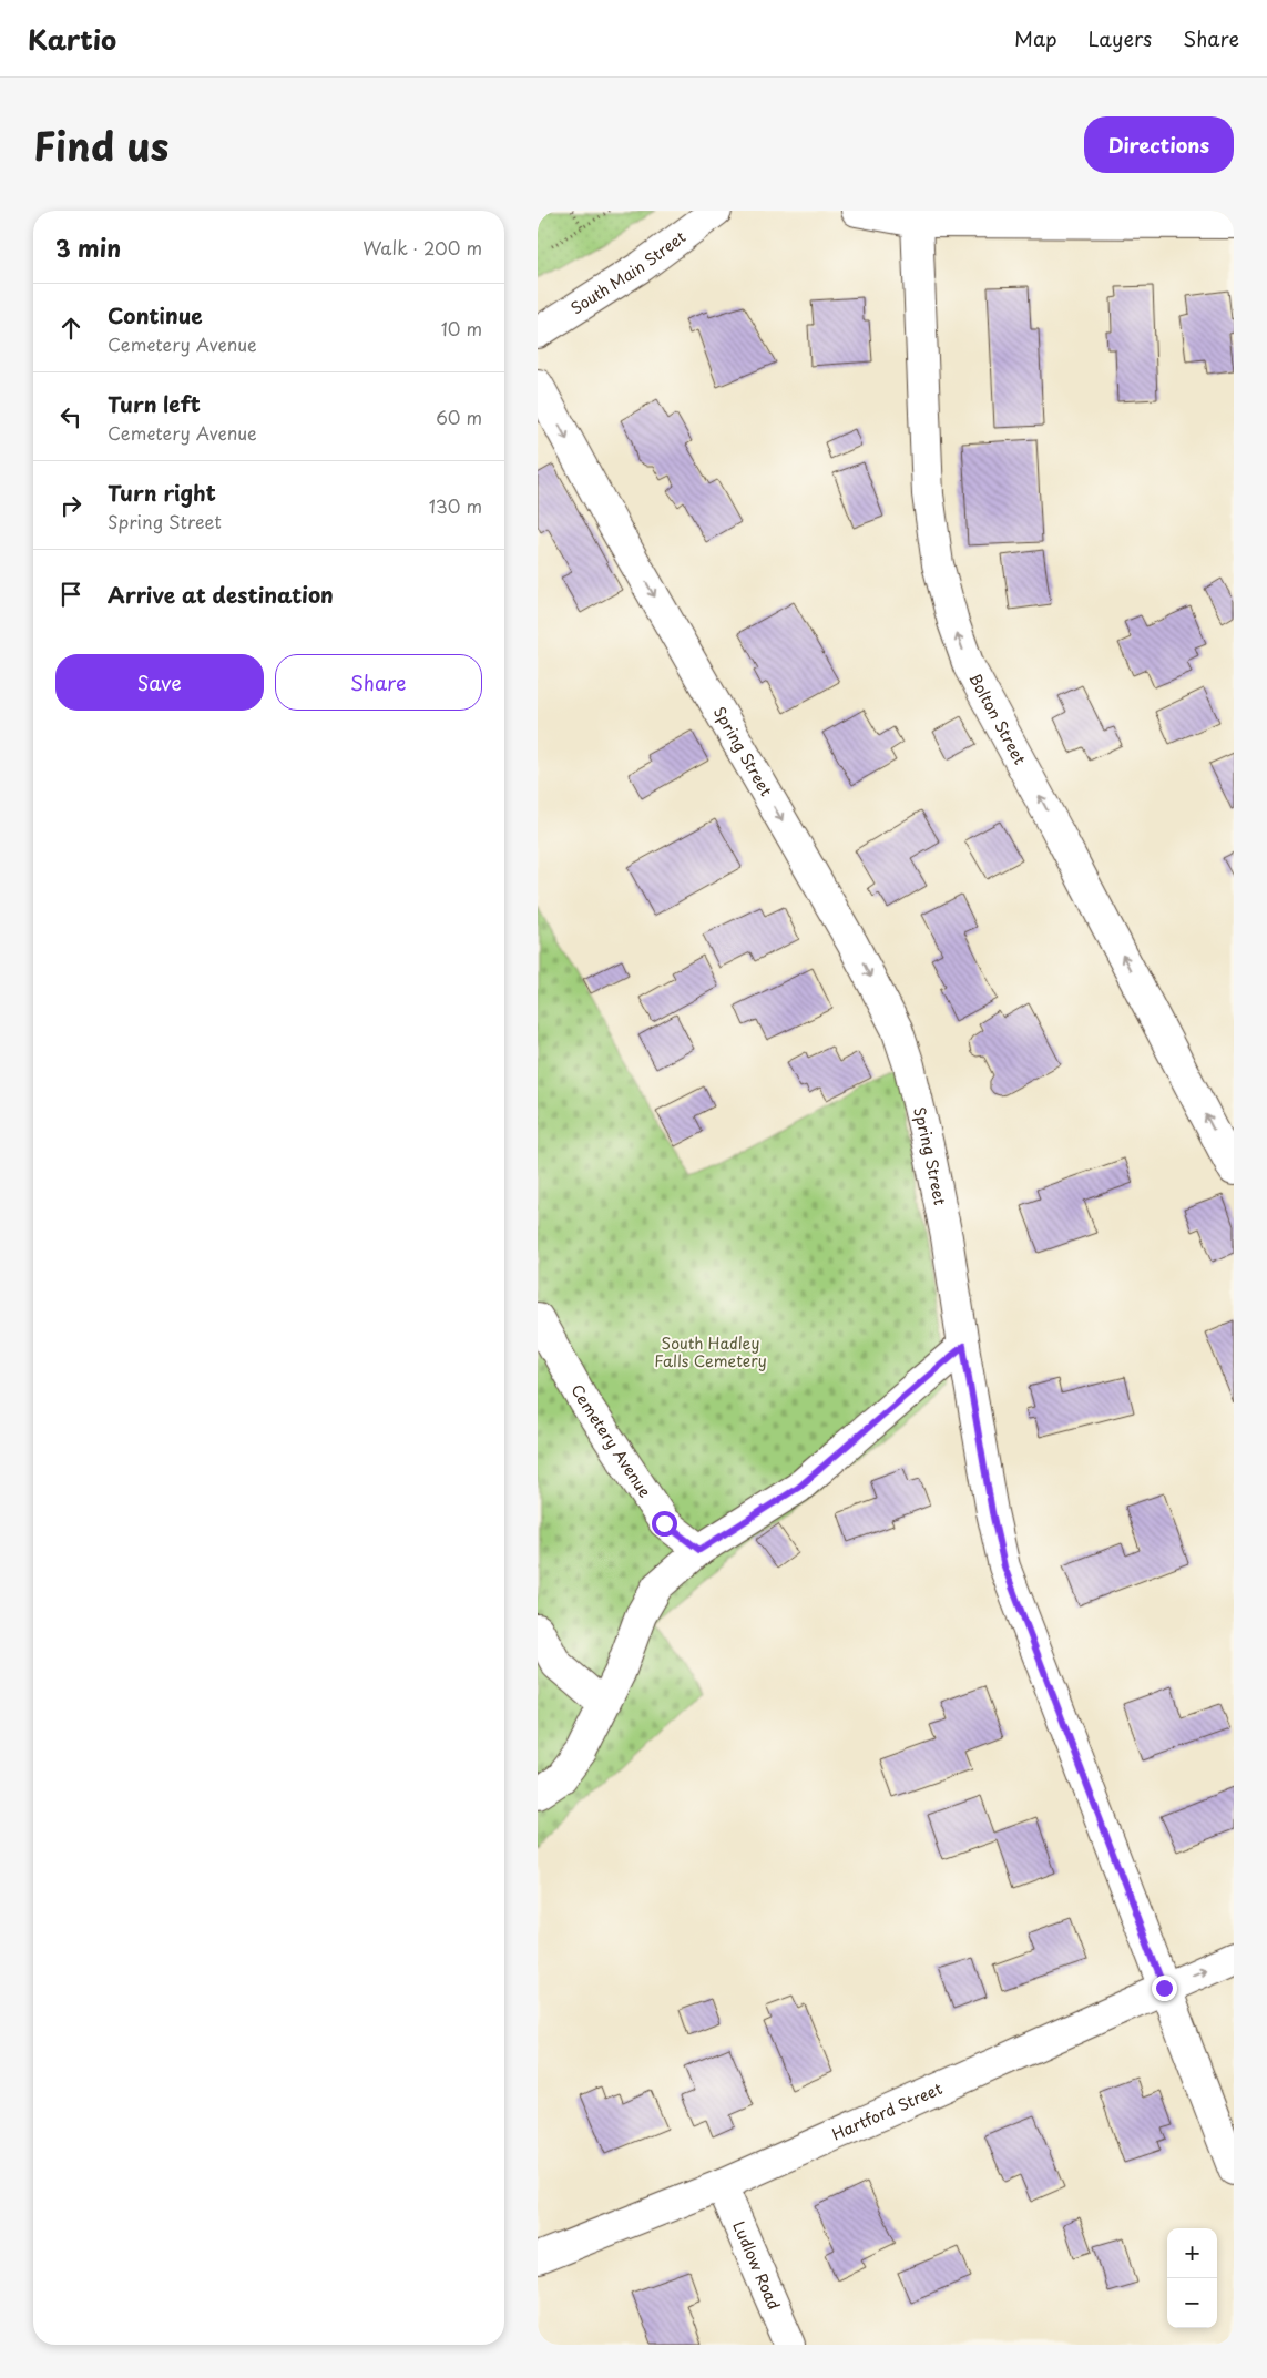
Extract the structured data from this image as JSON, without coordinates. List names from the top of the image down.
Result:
{
  "streets": {
    "street": [
      "South Main Street",
      "Bolton Street",
      "Spring Street",
      "Cemetery Avenue",
      "Hartford Street",
      "Ludlow Road"
    ]
  },
  "crossings": [
    ["Spring Street", "Hartford Street"],
    ["Hartford Street", "Ludlow Road"]
  ],
  "one_way": ["Bolton Street", "Spring Street"],
  "parks": ["South Hadley Falls Cemetery"],
  "page": {
    "header": "Kartio",
    "nav": ["Map", "Layers", "Share"],
    "title": "Find us",
    "buttons": [
      "Directions",
      ["Save", "Share"]
    ],
    "heading": ["3 min", "Walk · 200 m"],
    "list": [
      ["Continue", "Cemetery Avenue", "10 m"],
      ["Turn left", "Cemetery Avenue", "60 m"],
      ["Turn right", "Spring Street", "130 m"],
      "Arrive at destination"
    ],
    "map_buttons": ["+", "−"]
  }
}
